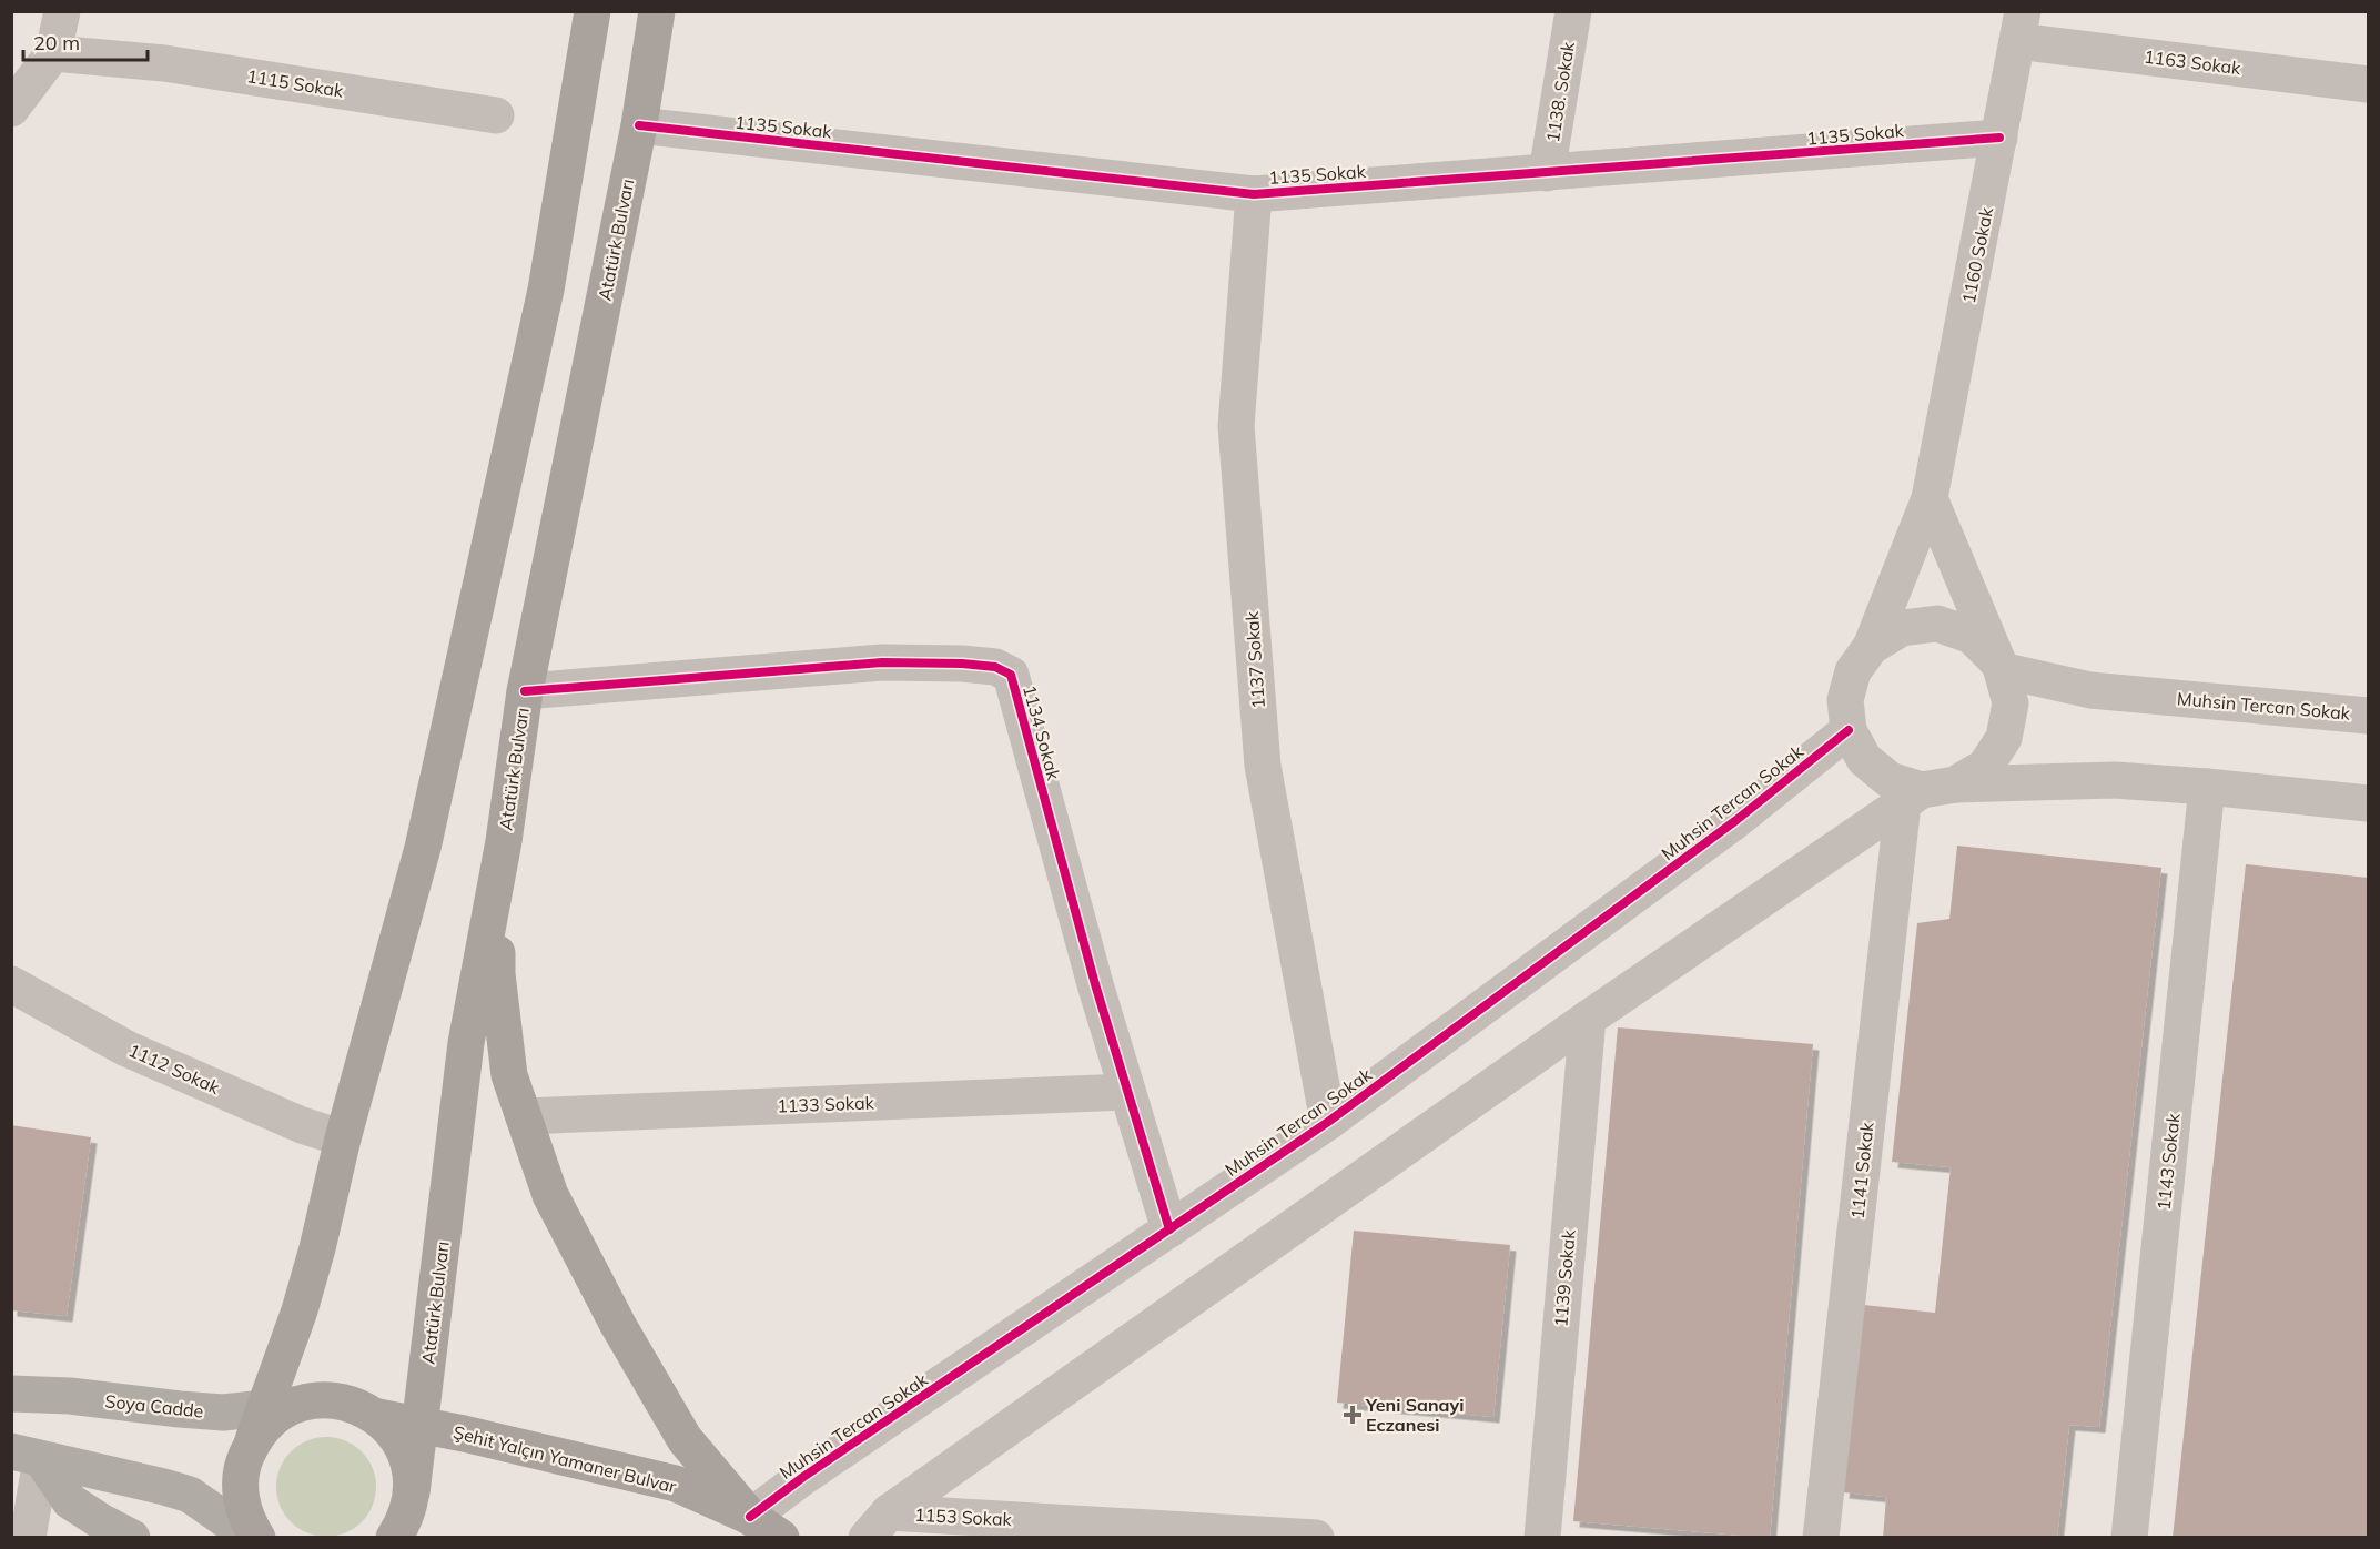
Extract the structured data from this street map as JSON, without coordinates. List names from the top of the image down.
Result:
{
  "streets": {
    "highway": ["Atatürk Bulvarı", "Şehit Yalçın Yamaner Bulvar"],
    "main road": ["Soya Cadde"],
    "street": [
      "1163 Sokak",
      "1115 Sokak",
      "1138. Sokak",
      "1135 Sokak",
      "1160 Sokak",
      "1137 Sokak",
      "Muhsin Tercan Sokak",
      "1134 Sokak",
      "1112 Sokak",
      "1133 Sokak",
      "1143 Sokak",
      "1141 Sokak",
      "1139 Sokak",
      "1153 Sokak"
    ]
  },
  "crossings": [
    ["1163 Sokak", "1160 Sokak"],
    ["1138. Sokak", "1135 Sokak"],
    ["1135 Sokak", "Atatürk Bulvarı"],
    ["1135 Sokak", "1160 Sokak"],
    ["1135 Sokak", "1137 Sokak"],
    ["Atatürk Bulvarı", "1134 Sokak"],
    ["Atatürk Bulvarı", "Şehit Yalçın Yamaner Bulvar"],
    ["1160 Sokak", "Muhsin Tercan Sokak"],
    ["1160 Sokak", "1141 Sokak"],
    ["1137 Sokak", "Muhsin Tercan Sokak"],
    ["Muhsin Tercan Sokak", "1134 Sokak"],
    ["Muhsin Tercan Sokak", "1141 Sokak"],
    ["Muhsin Tercan Sokak", "Şehit Yalçın Yamaner Bulvar"],
    ["1134 Sokak", "1133 Sokak"]
  ],
  "places": {
    "health": ["Yeni Sanayi Eczanesi"]
  },
  "scale_bar": "20 m"
}
